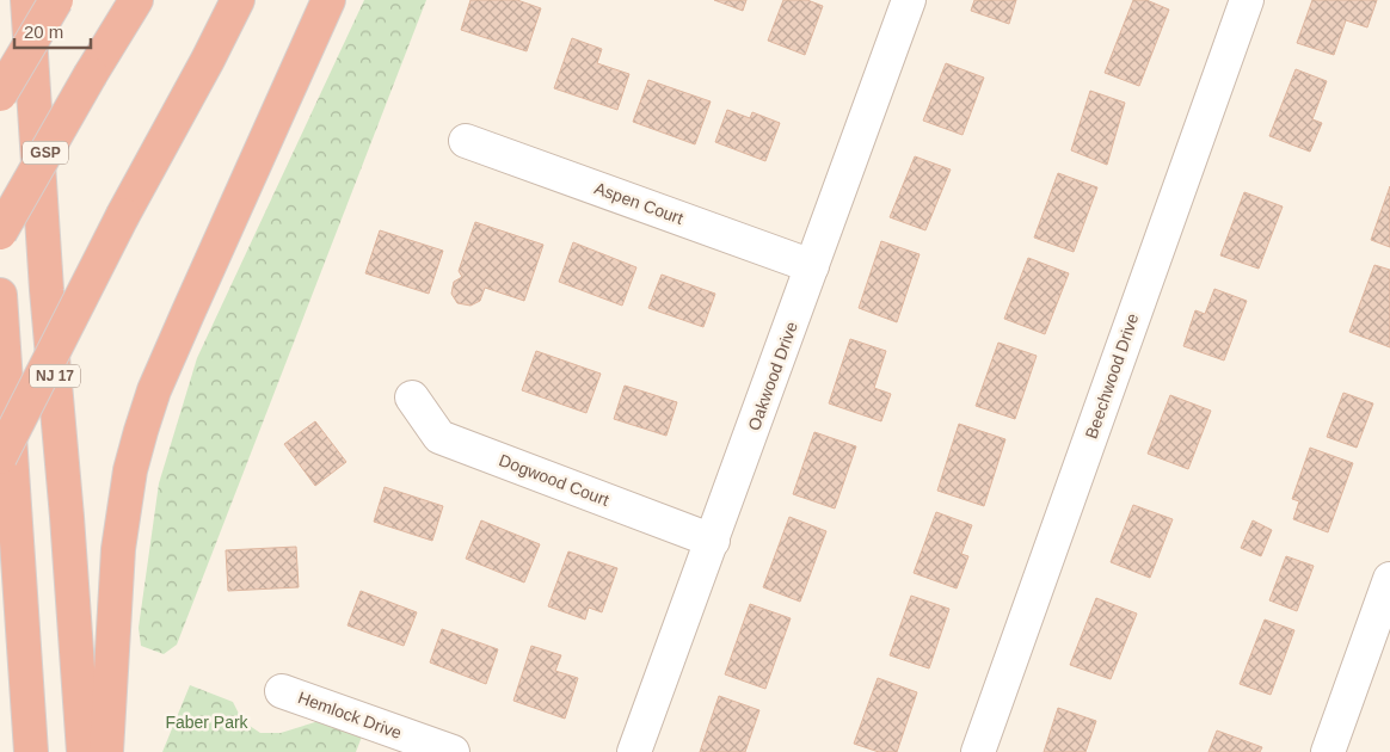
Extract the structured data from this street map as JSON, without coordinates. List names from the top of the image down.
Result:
{
  "streets": {
    "highway": ["GSP", "NJ 17"],
    "street": [
      "Aspen Court",
      "Oakwood Drive",
      "Beechwood Drive",
      "Dogwood Court",
      "Hemlock Drive"
    ]
  },
  "crossings": [
    ["Aspen Court", "Oakwood Drive"],
    ["Oakwood Drive", "Dogwood Court"]
  ],
  "parks": ["Faber Park"],
  "scale_bar": "20 m"
}
